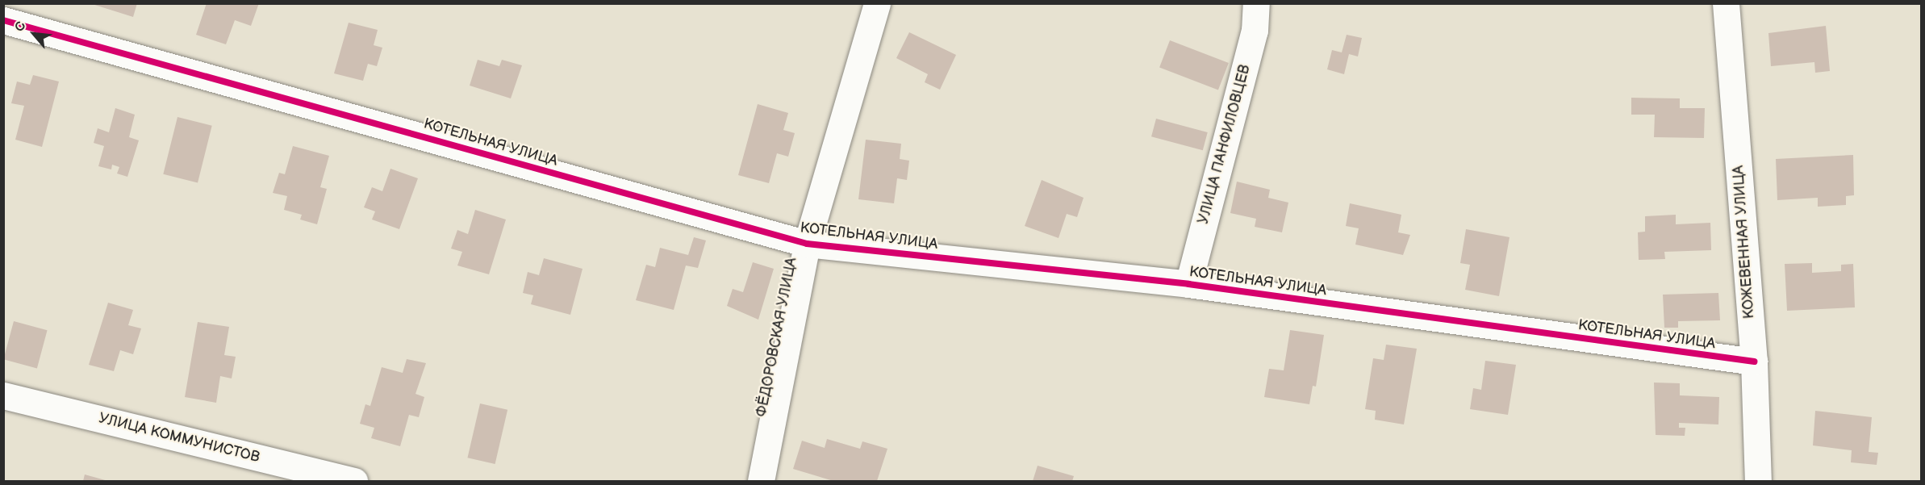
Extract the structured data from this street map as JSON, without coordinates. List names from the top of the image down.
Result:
{
  "streets": {
    "street": [
      "КОТЕЛЬНАЯ УЛИЦА",
      "УЛИЦА ПАНФИЛОВЦЕВ",
      "КОЖЕВЕННАЯ УЛИЦА",
      "ФЁДОРОВСКАЯ УЛИЦА",
      "УЛИЦА КОММУНИСТОВ"
    ]
  },
  "crossings": [
    ["КОТЕЛЬНАЯ УЛИЦА", "УЛИЦА ПАНФИЛОВЦЕВ"],
    ["КОТЕЛЬНАЯ УЛИЦА", "КОЖЕВЕННАЯ УЛИЦА"],
    ["КОТЕЛЬНАЯ УЛИЦА", "ФЁДОРОВСКАЯ УЛИЦА"]
  ],
  "north": "top left"
}
